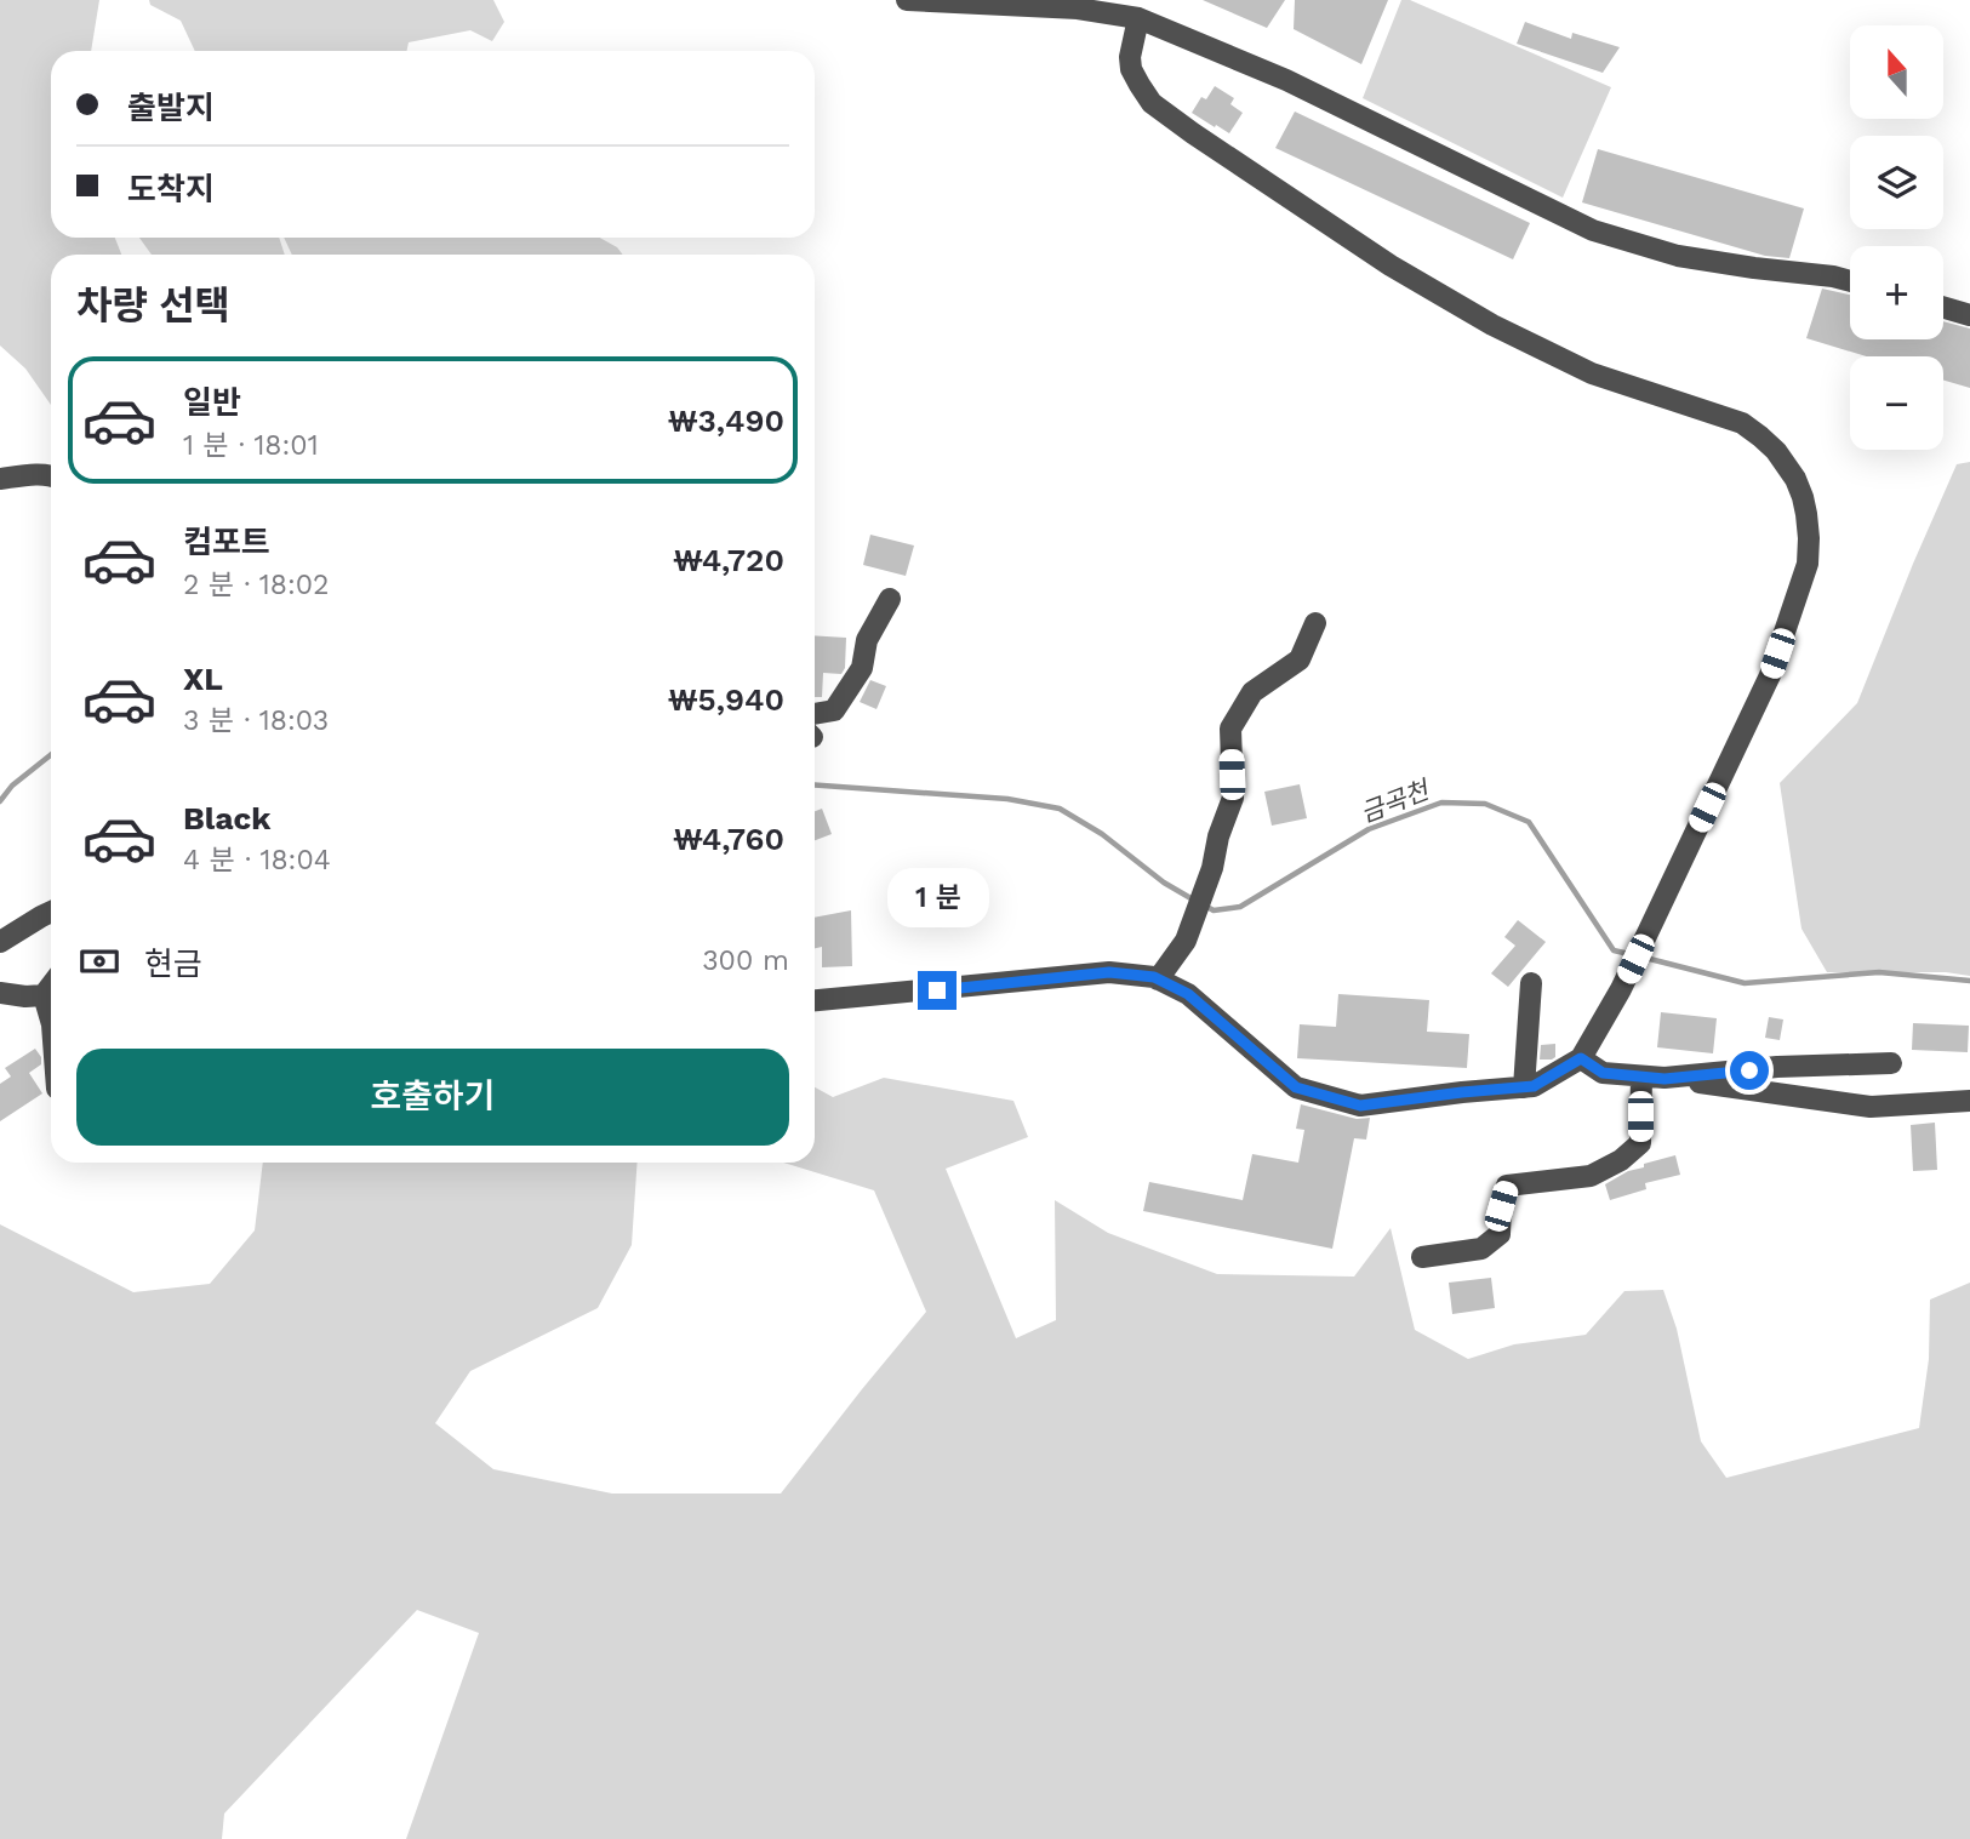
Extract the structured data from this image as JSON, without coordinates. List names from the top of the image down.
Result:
{
  "water": ["금곡천"],
  "north": "top",
  "page": {
    "map_buttons": ["+", "−"],
    "banner": ["출발지", "도착지"],
    "heading": "차량 선택",
    "list": [
      {
        "name": "일반",
        "note": "1 분 · 18:01",
        "value": "₩3,490"
      },
      {
        "name": "컴포트",
        "note": "2 분 · 18:02",
        "value": "₩4,720"
      },
      {
        "name": "XL",
        "note": "3 분 · 18:03",
        "value": "₩5,940"
      },
      {
        "name": "Black",
        "note": "4 분 · 18:04",
        "value": "₩4,760"
      }
    ],
    "bubble": "1 분",
    "pay": ["현금", "300 m"],
    "buttons": "호출하기"
  }
}
